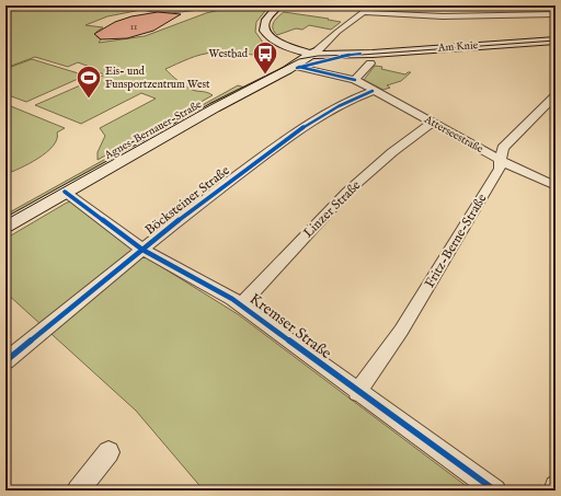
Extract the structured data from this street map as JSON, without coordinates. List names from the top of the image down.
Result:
{
  "streets": {
    "main road": ["Am Knie", "Agnes-Bernauer-Straße"],
    "street": [
      "Atterseestraße",
      "Böcksteiner Straße",
      "Linzer Straße",
      "Fritz-Berne-Straße",
      "Kremser Straße"
    ]
  },
  "crossings": [
    ["Am Knie", "Agnes-Bernauer-Straße"],
    ["Agnes-Bernauer-Straße", "Atterseestraße"],
    ["Agnes-Bernauer-Straße", "Kremser Straße"],
    ["Atterseestraße", "Böcksteiner Straße"],
    ["Atterseestraße", "Linzer Straße"],
    ["Atterseestraße", "Fritz-Berne-Straße"],
    ["Böcksteiner Straße", "Kremser Straße"],
    ["Linzer Straße", "Kremser Straße"],
    ["Fritz-Berne-Straße", "Kremser Straße"]
  ],
  "places": {
    "bus stop": ["Westbad"],
    "sports": ["Eis- und Funsportzentrum West"]
  },
  "house_numbers": ["11"]
}
